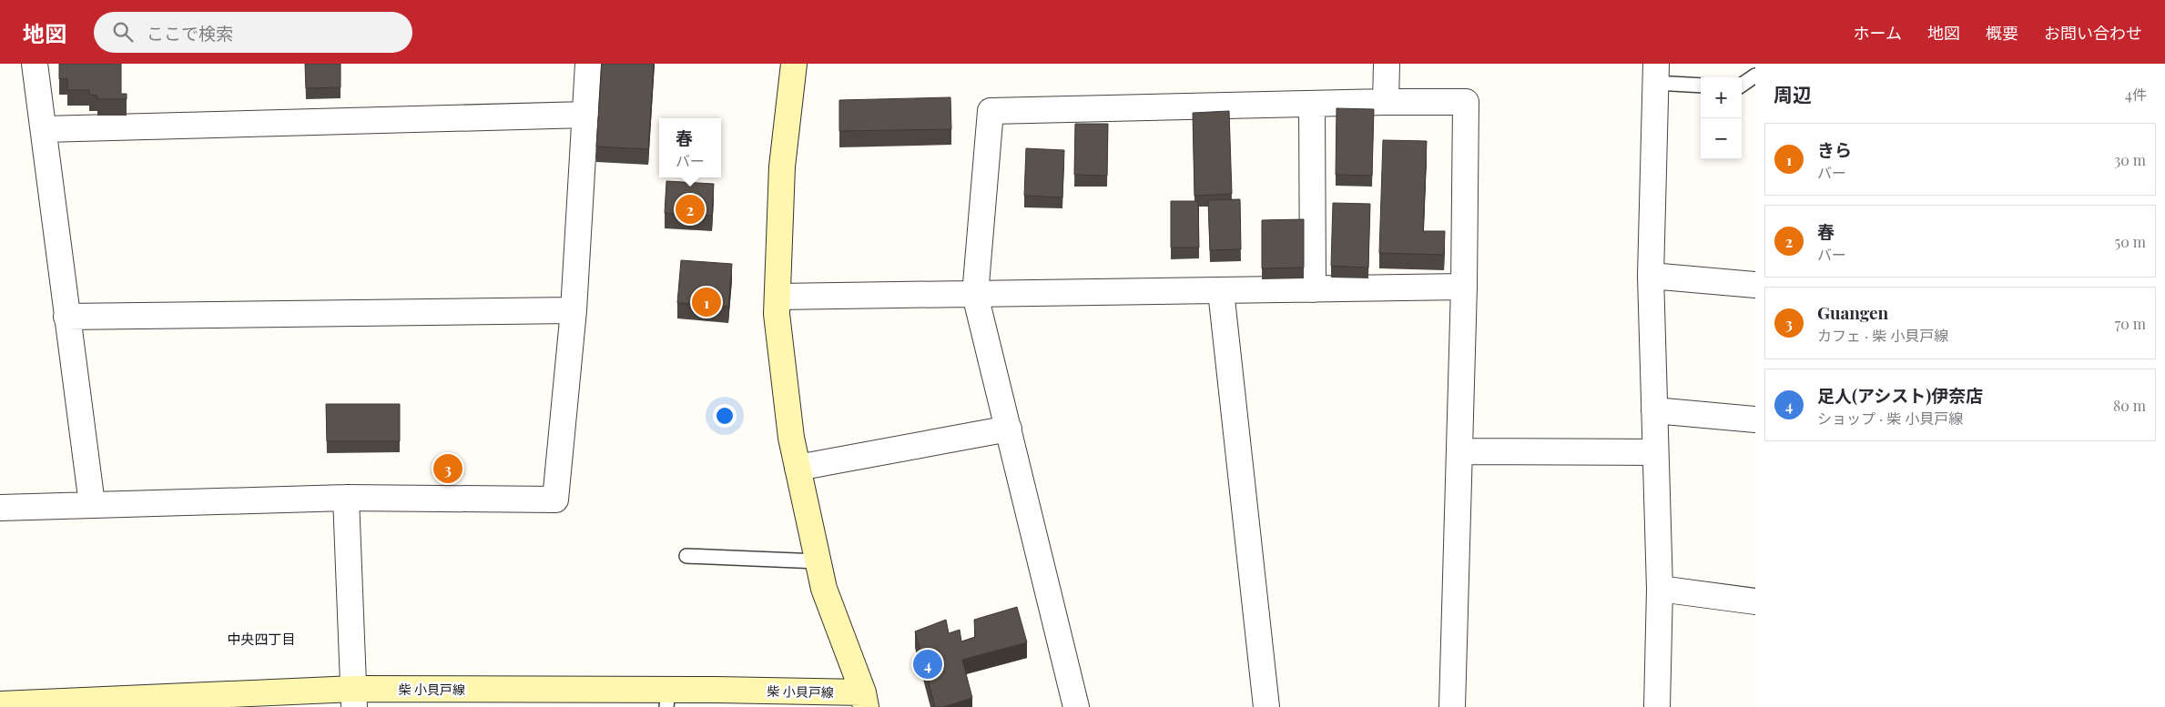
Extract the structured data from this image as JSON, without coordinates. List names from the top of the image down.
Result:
{
  "streets": {
    "street": ["柴 小貝戸線"]
  },
  "districts": ["中央四丁目"],
  "page": {
    "header": "地図",
    "search": "ここで検索",
    "nav": [
      "ホーム",
      "地図",
      "概要",
      "お問い合わせ"
    ],
    "heading": ["周辺", "4件"],
    "map_buttons": ["+", "−"],
    "popup": ["春", "バー"],
    "list": [
      {
        "mark": "1",
        "name": "きら",
        "note": "バー",
        "value": "30 m"
      },
      {
        "mark": "2",
        "name": "春",
        "note": "バー",
        "value": "50 m"
      },
      {
        "mark": "3",
        "name": "Guangen",
        "note": "カフェ · 柴 小貝戸線",
        "value": "70 m"
      },
      {
        "mark": "4",
        "name": "足人(アシスト)伊奈店",
        "note": "ショップ · 柴 小貝戸線",
        "value": "80 m"
      }
    ],
    "pins": [
      "2",
      "1",
      "3",
      "4"
    ]
  }
}
